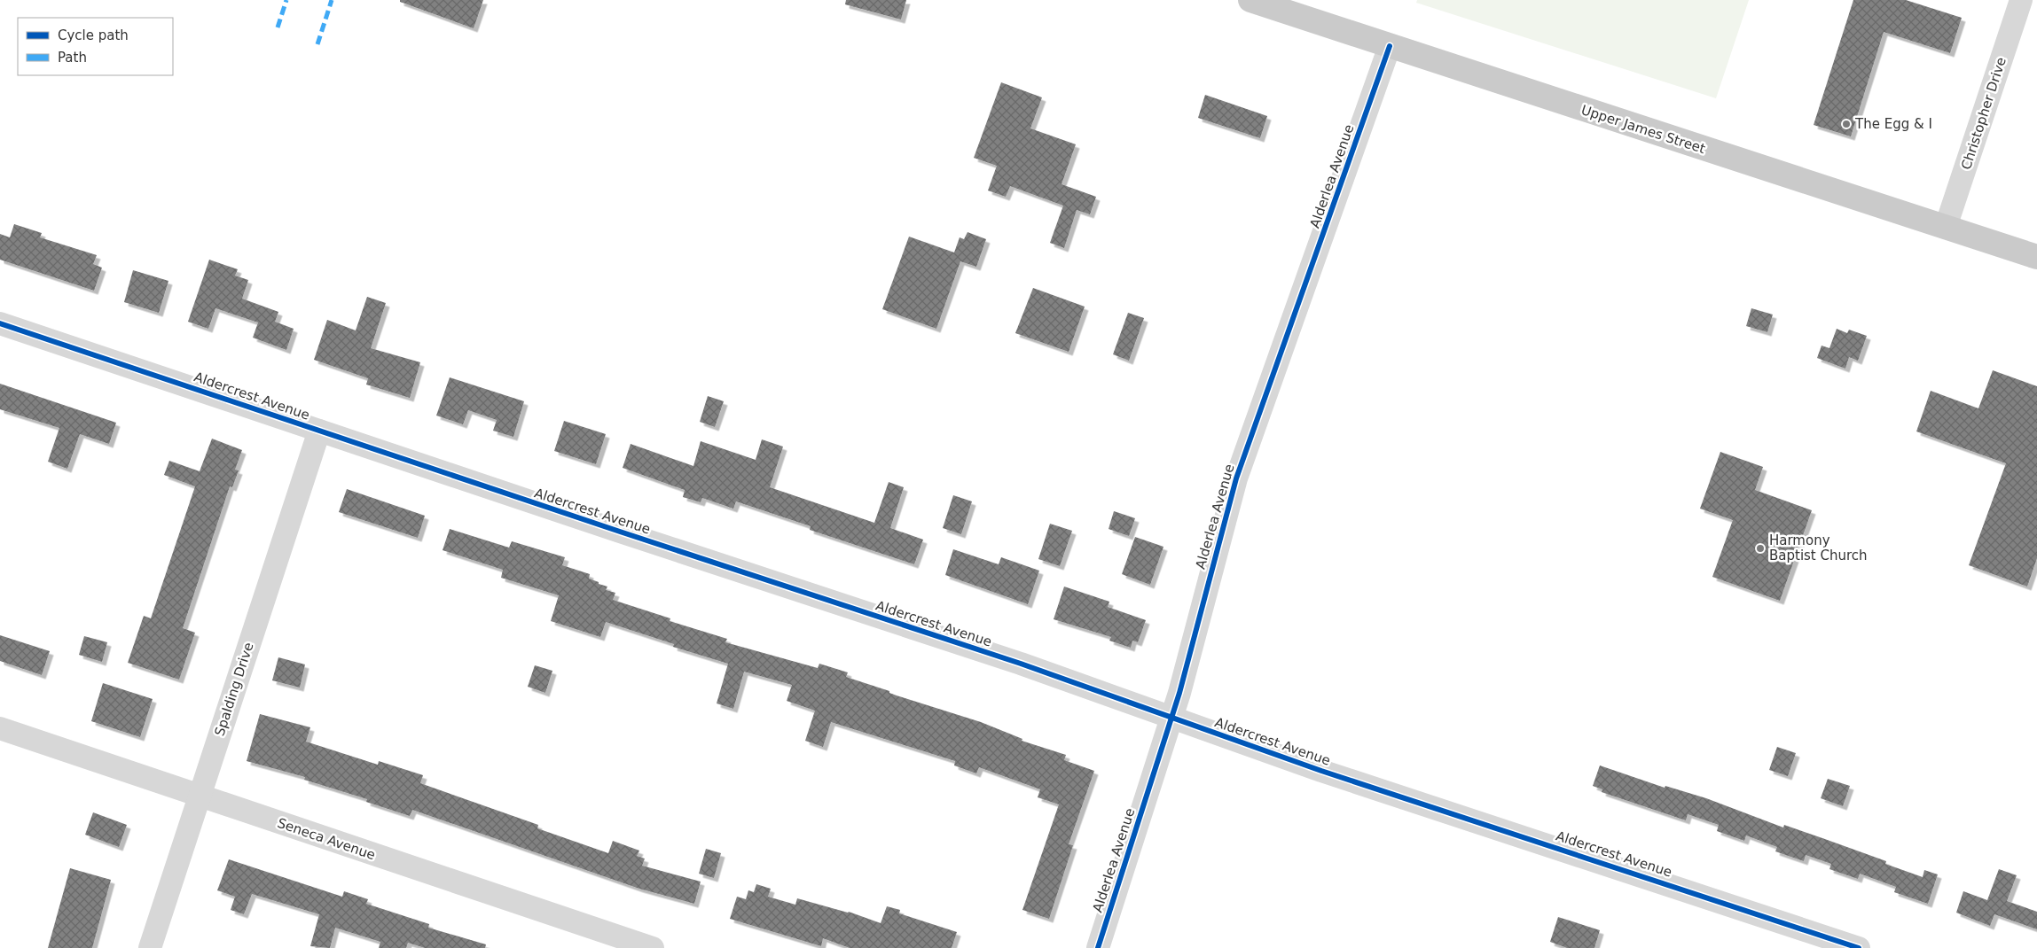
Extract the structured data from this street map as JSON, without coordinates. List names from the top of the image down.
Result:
{
  "streets": {
    "main road": ["Upper James Street"],
    "street": [
      "Christopher Drive",
      "Alderlea Avenue",
      "Aldercrest Avenue",
      "Spalding Drive",
      "Seneca Avenue"
    ]
  },
  "crossings": [
    ["Christopher Drive", "Upper James Street"],
    ["Upper James Street", "Alderlea Avenue"],
    ["Alderlea Avenue", "Aldercrest Avenue"],
    ["Aldercrest Avenue", "Spalding Drive"],
    ["Spalding Drive", "Seneca Avenue"]
  ],
  "places": ["The Egg & I", "Harmony Baptist Church"],
  "legend": ["Cycle path", "Path"]
}
